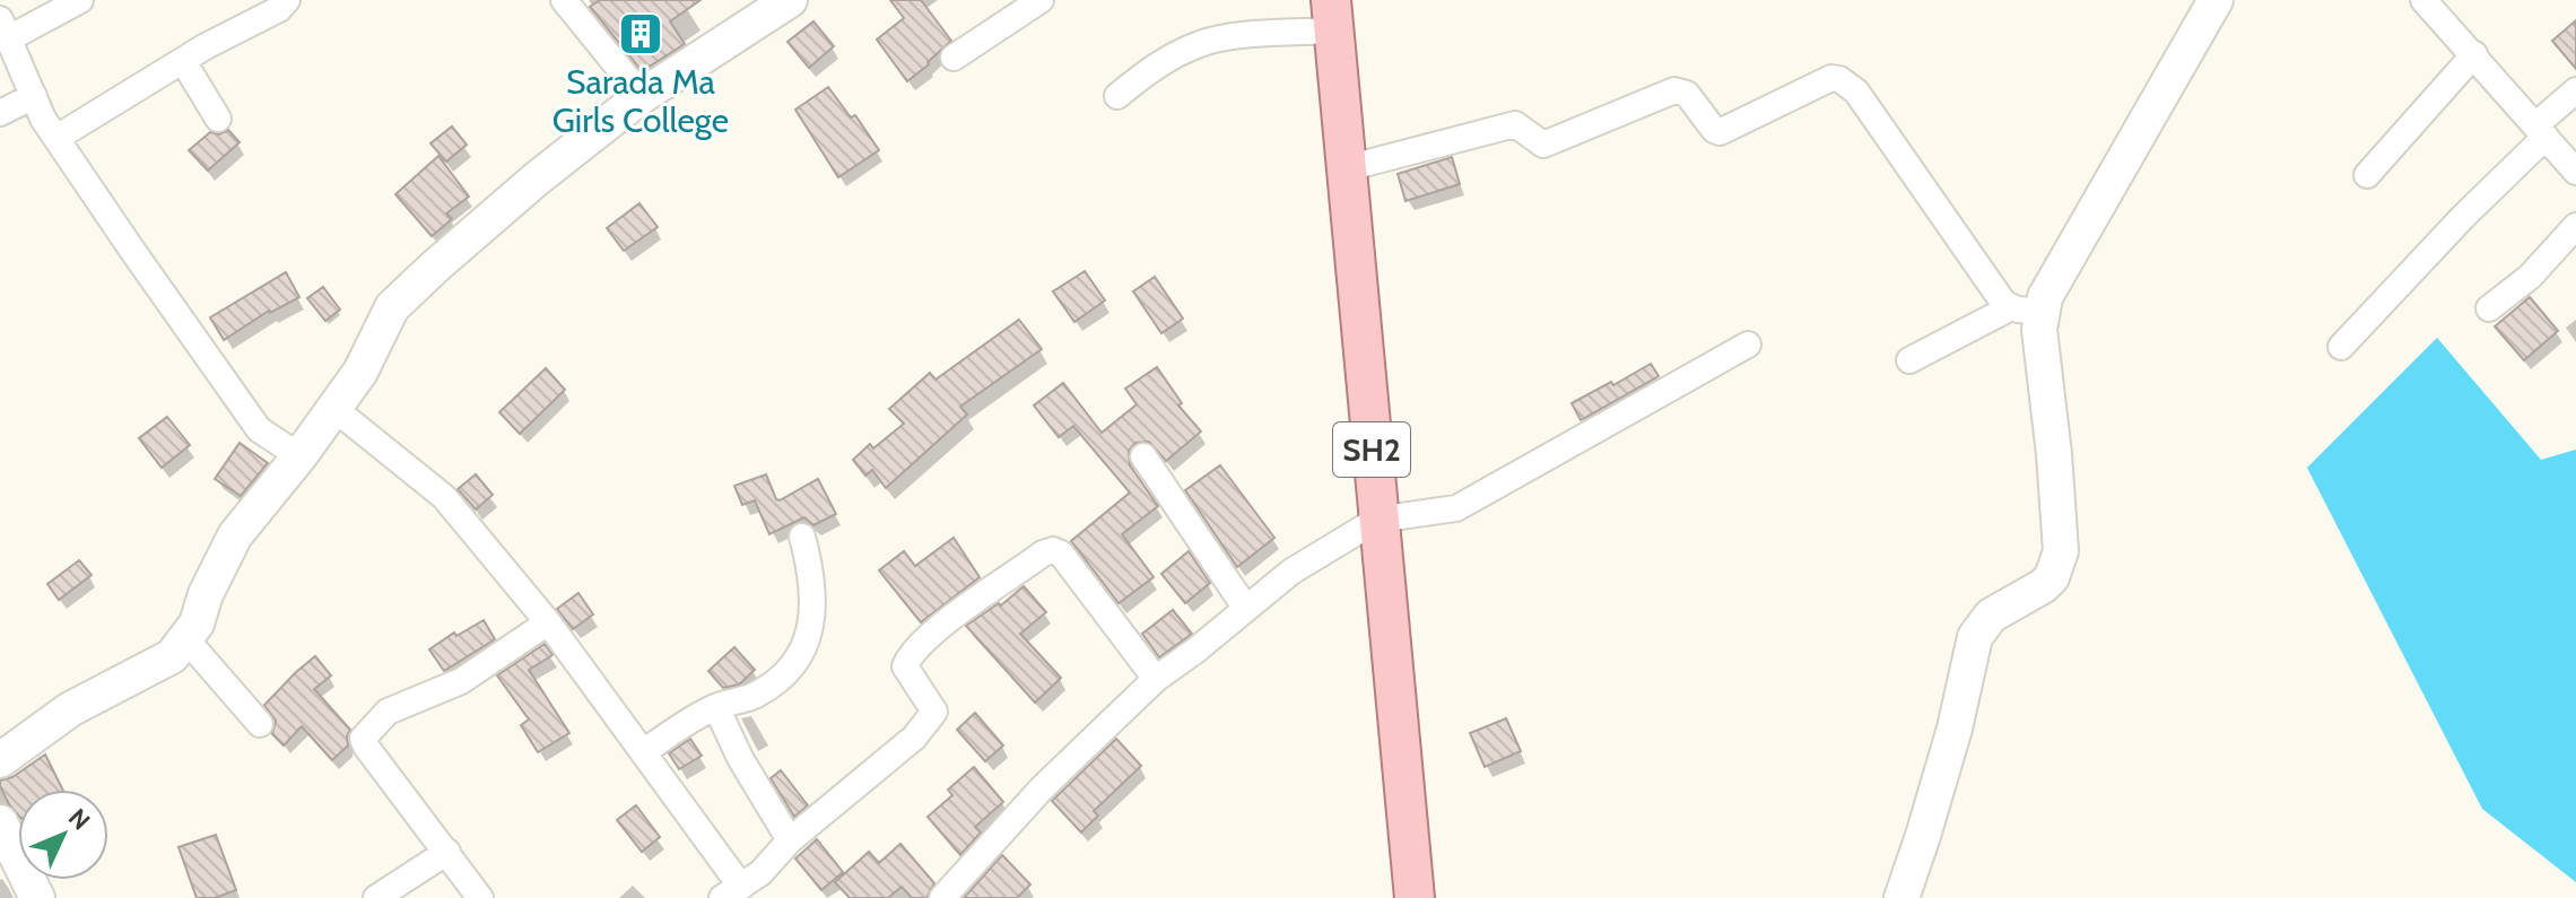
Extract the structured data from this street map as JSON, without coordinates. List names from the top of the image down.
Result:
{
  "streets": {
    "main road": ["SH2"]
  },
  "places": {
    "building": ["Sarada Ma Girls College"]
  },
  "north": "top right"
}
